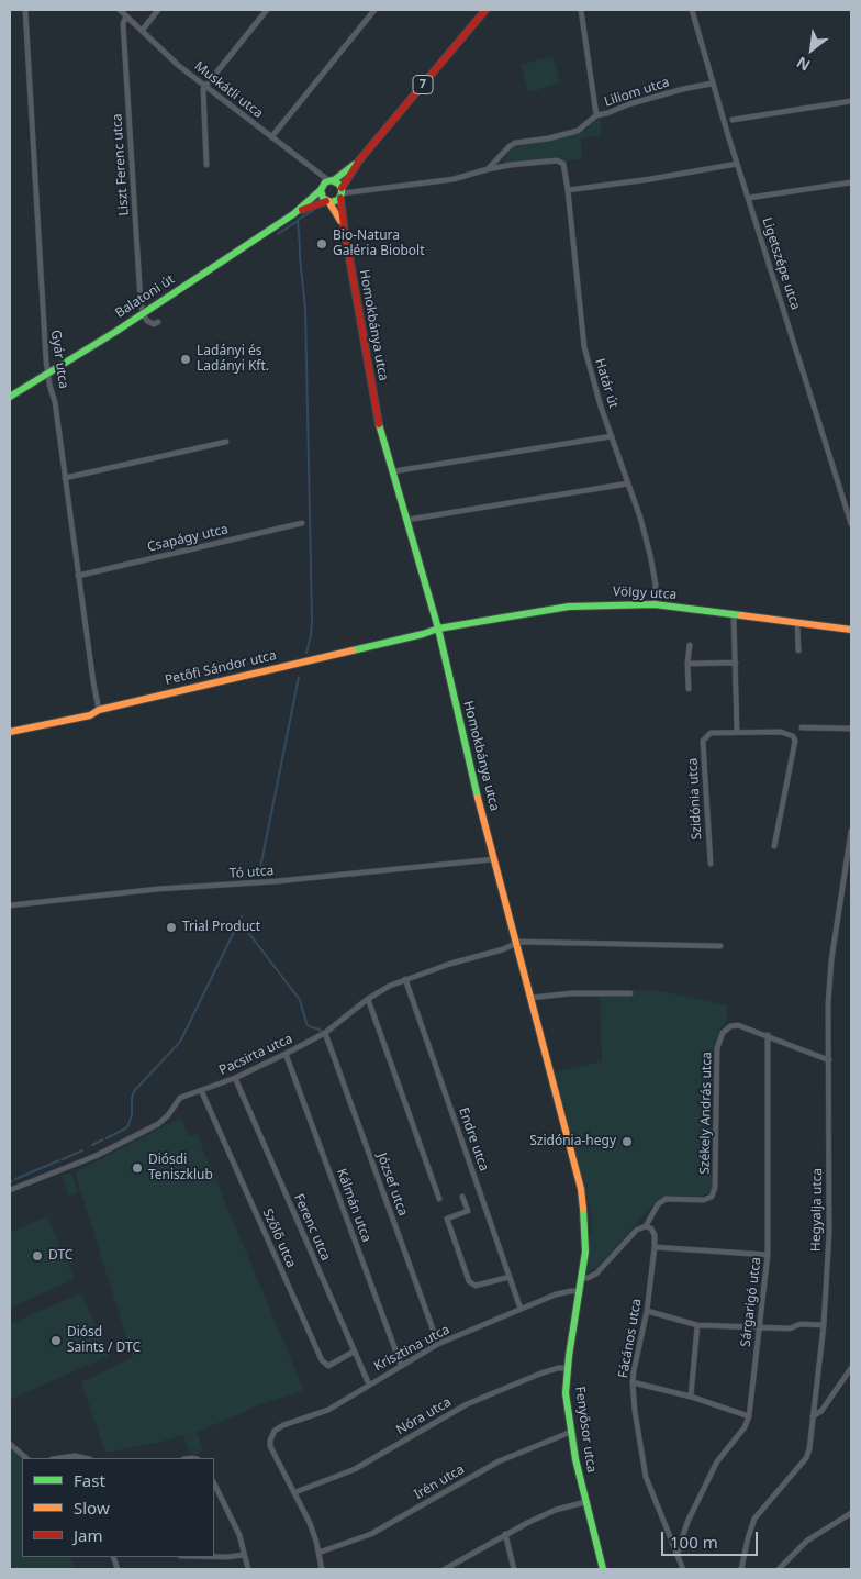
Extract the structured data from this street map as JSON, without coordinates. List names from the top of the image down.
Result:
{
  "streets": {
    "street": [
      "7",
      "Muskátli utca",
      "Liliom utca",
      "Liszt Ferenc utca",
      "Ligetszépe utca",
      "Balatoni út",
      "Homokbánya utca",
      "Gyár utca",
      "Határ út",
      "Csapágy utca",
      "Völgy utca",
      "Petőfi Sándor utca",
      "Szidónia utca",
      "Tó utca",
      "Pacsirta utca",
      "Székely András utca",
      "Endre utca",
      "József utca",
      "Kálmán utca",
      "Hegyalja utca",
      "Ferenc utca",
      "Szőlő utca",
      "Sárgarigó utca",
      "Fácános utca",
      "Krisztina utca",
      "Nóra utca",
      "Fenyősor utca",
      "Irén utca"
    ]
  },
  "crossings": [
    ["7", "Muskátli utca"],
    ["7", "Balatoni út"],
    ["7", "Homokbánya utca"],
    ["Muskátli utca", "Liszt Ferenc utca"],
    ["Muskátli utca", "Balatoni út"],
    ["Muskátli utca", "Homokbánya utca"],
    ["Liliom utca", "Ligetszépe utca"],
    ["Liliom utca", "Határ út"],
    ["Liszt Ferenc utca", "Balatoni út"],
    ["Balatoni út", "Homokbánya utca"],
    ["Balatoni út", "Gyár utca"],
    ["Homokbánya utca", "Völgy utca"],
    ["Homokbánya utca", "Petőfi Sándor utca"],
    ["Homokbánya utca", "Tó utca"],
    ["Homokbánya utca", "Pacsirta utca"],
    ["Homokbánya utca", "Krisztina utca"],
    ["Homokbánya utca", "Fenyősor utca"],
    ["Gyár utca", "Csapágy utca"],
    ["Gyár utca", "Petőfi Sándor utca"],
    ["Határ út", "Völgy utca"],
    ["Völgy utca", "Petőfi Sándor utca"],
    ["Pacsirta utca", "Endre utca"],
    ["Pacsirta utca", "József utca"],
    ["Pacsirta utca", "Kálmán utca"],
    ["Pacsirta utca", "Ferenc utca"],
    ["Pacsirta utca", "Szőlő utca"],
    ["Székely András utca", "Hegyalja utca"],
    ["Székely András utca", "Sárgarigó utca"],
    ["Székely András utca", "Fácános utca"],
    ["Endre utca", "Krisztina utca"],
    ["József utca", "Krisztina utca"],
    ["Kálmán utca", "Krisztina utca"],
    ["Ferenc utca", "Szőlő utca"],
    ["Ferenc utca", "Krisztina utca"],
    ["Sárgarigó utca", "Fácános utca"],
    ["Krisztina utca", "Nóra utca"],
    ["Krisztina utca", "Fenyősor utca"],
    ["Nóra utca", "Fenyősor utca"],
    ["Fenyősor utca", "Irén utca"]
  ],
  "places": [
    "Bio-Natura Galéria Biobolt",
    "Ladányi és Ladányi Kft.",
    "Trial Product",
    "Szidónia-hegy",
    "Diósdi Teniszklub",
    "DTC",
    "Diósd Saints / DTC"
  ],
  "legend": ["Fast", "Slow", "Jam"],
  "scale_bar": "100 m",
  "north": "bottom left"
}
